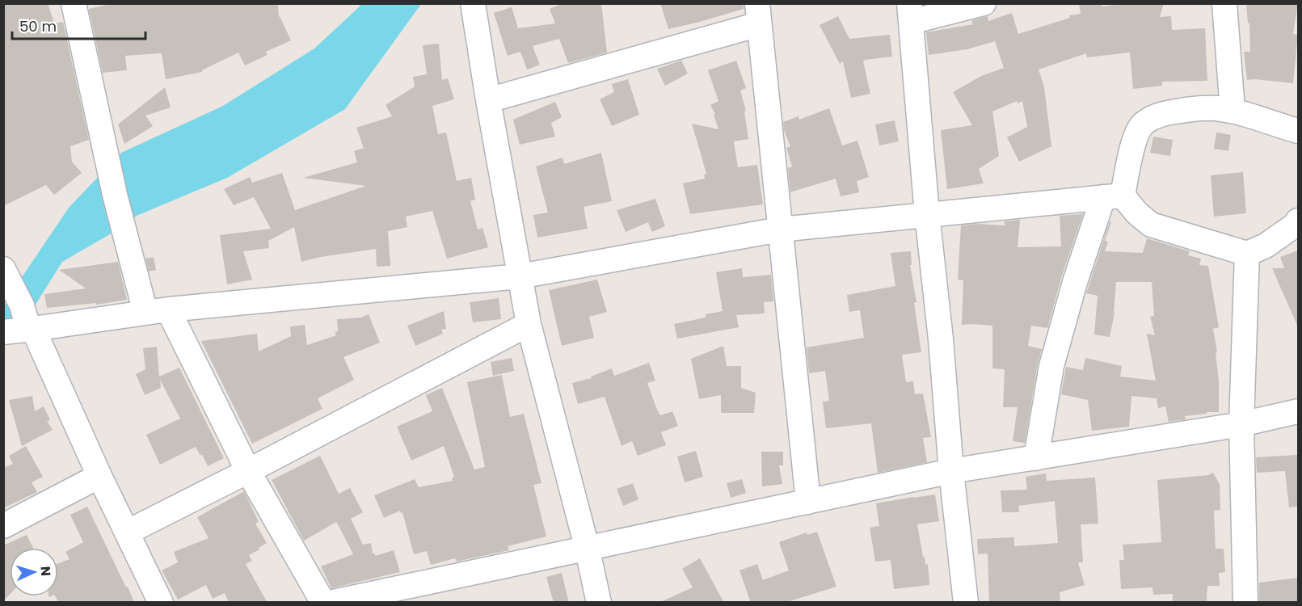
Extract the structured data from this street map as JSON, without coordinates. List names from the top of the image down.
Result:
{
  "scale_bar": "50 m",
  "north": "right"
}
